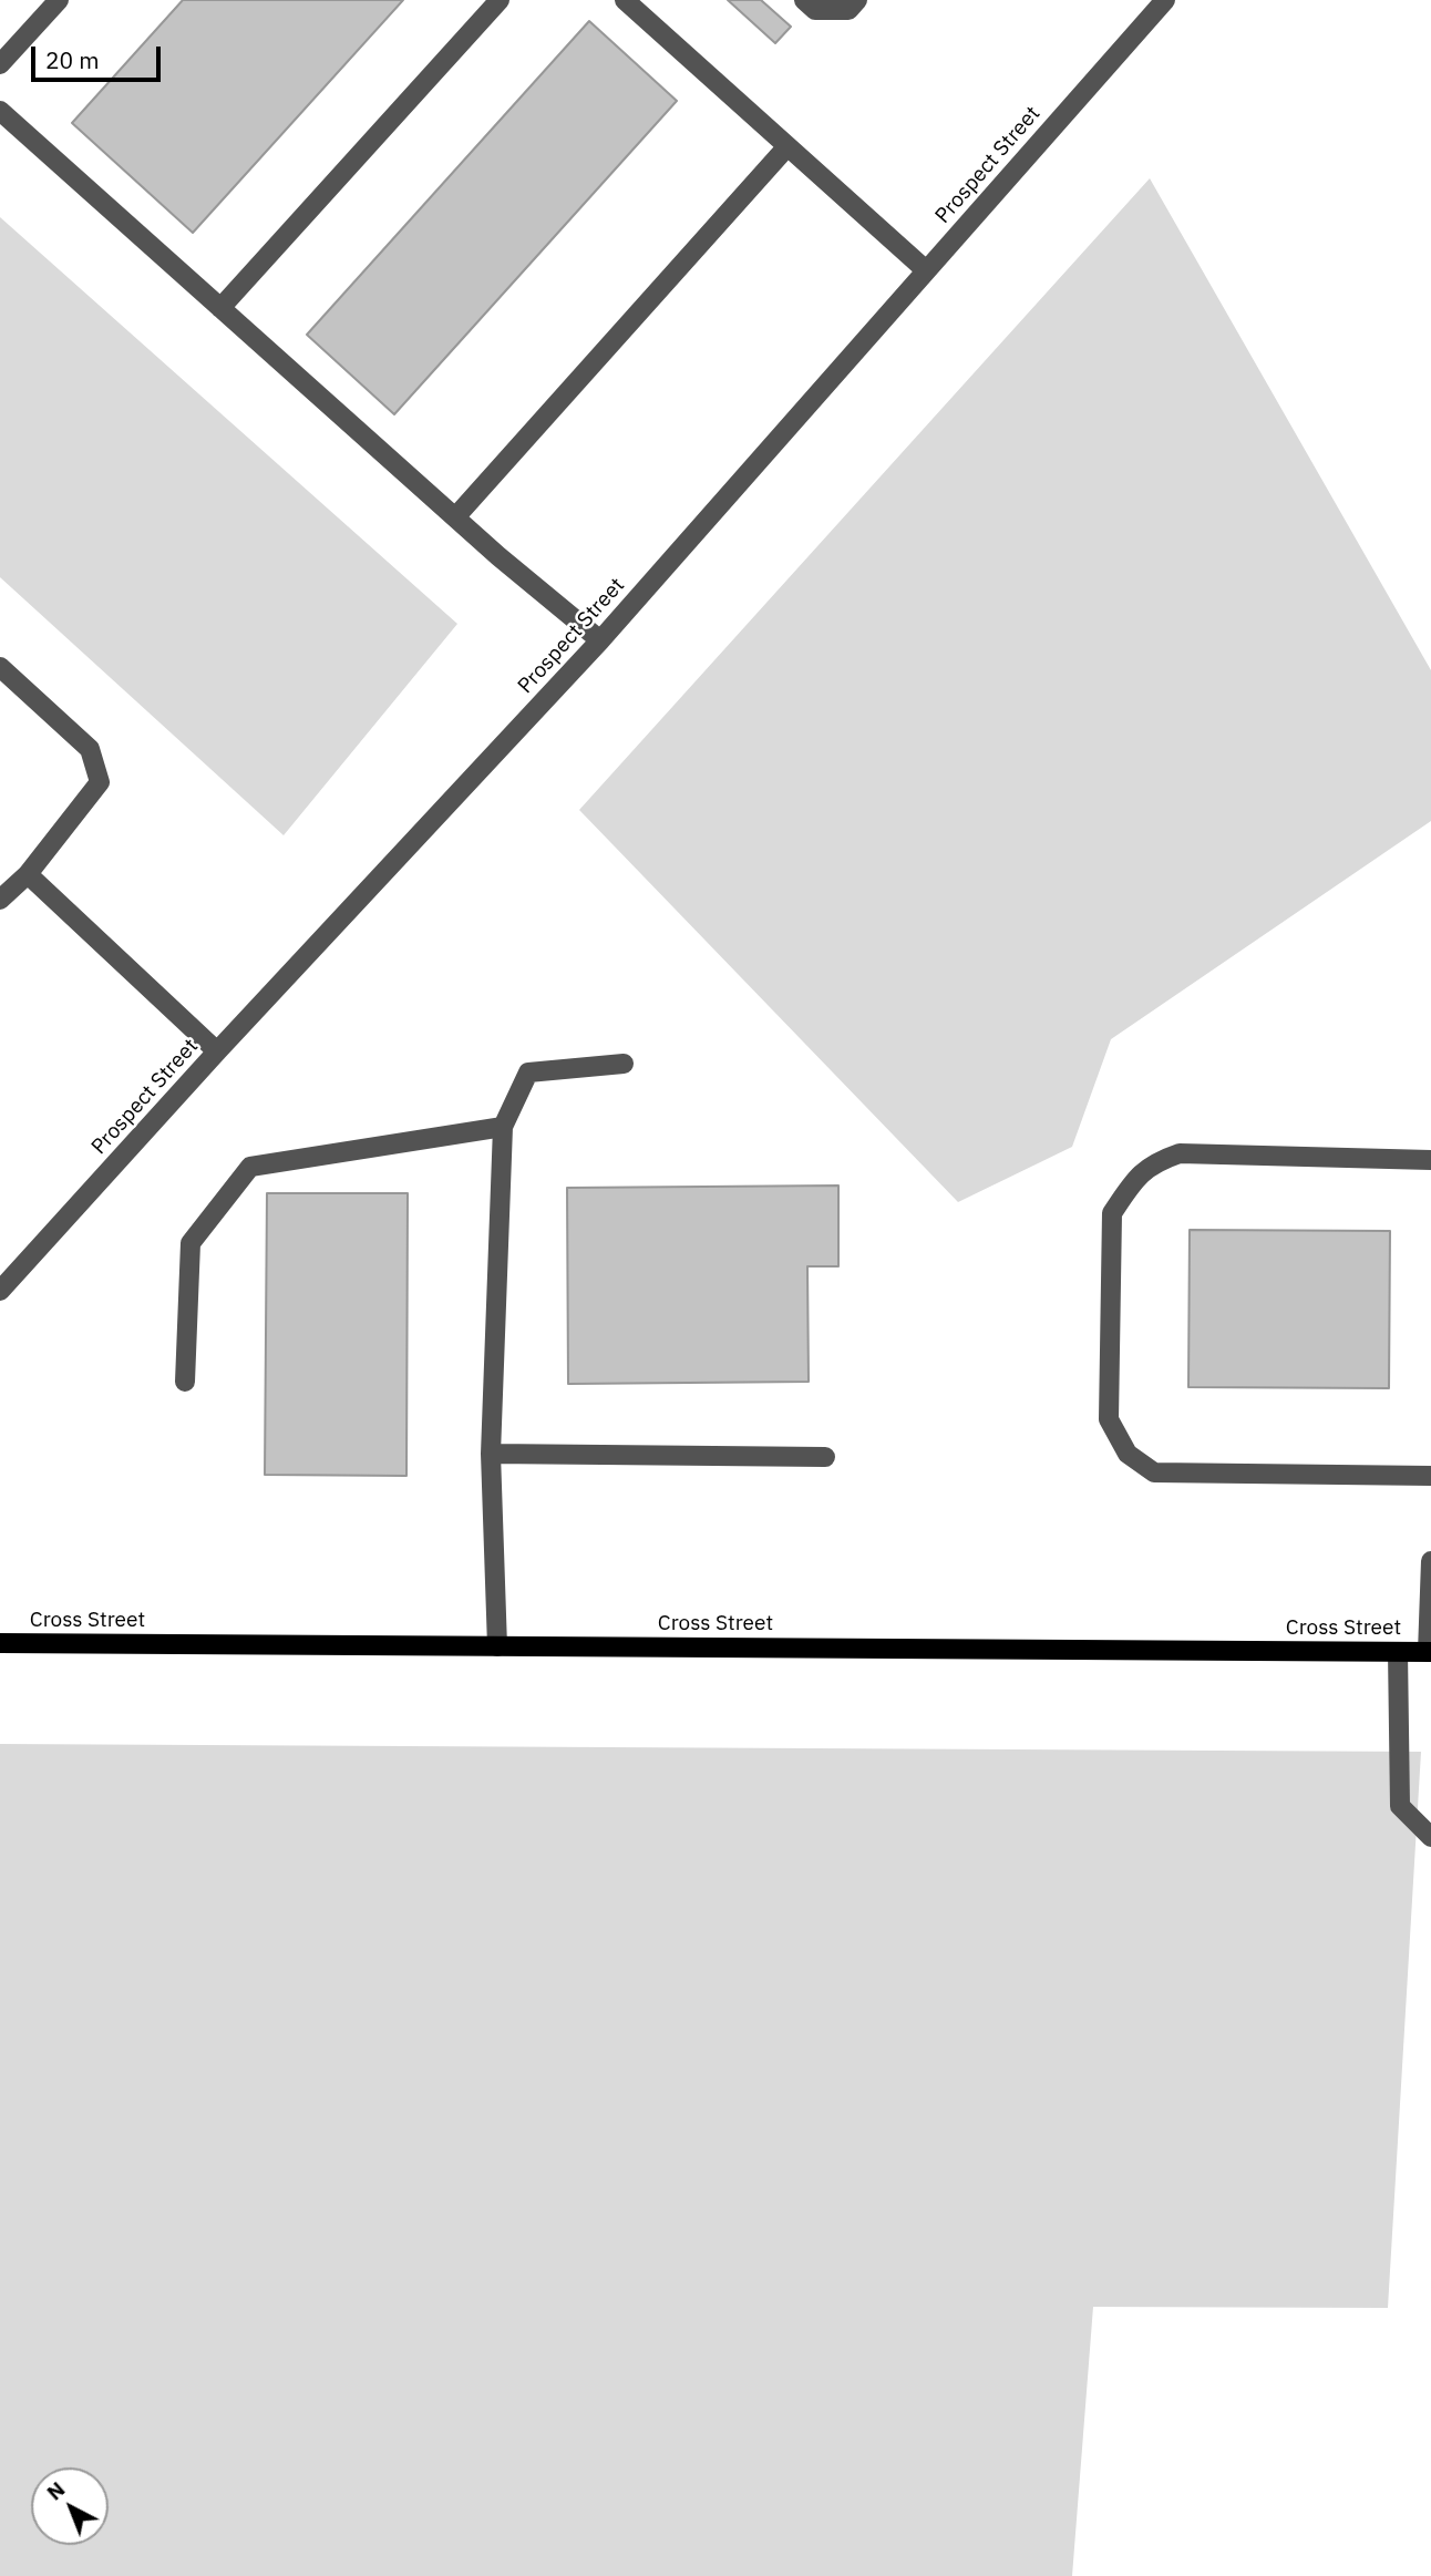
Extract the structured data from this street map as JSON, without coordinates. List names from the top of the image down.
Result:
{
  "streets": {
    "main road": ["Cross Street"],
    "street": ["Prospect Street"]
  },
  "scale_bar": "20 m",
  "north": "top left"
}
